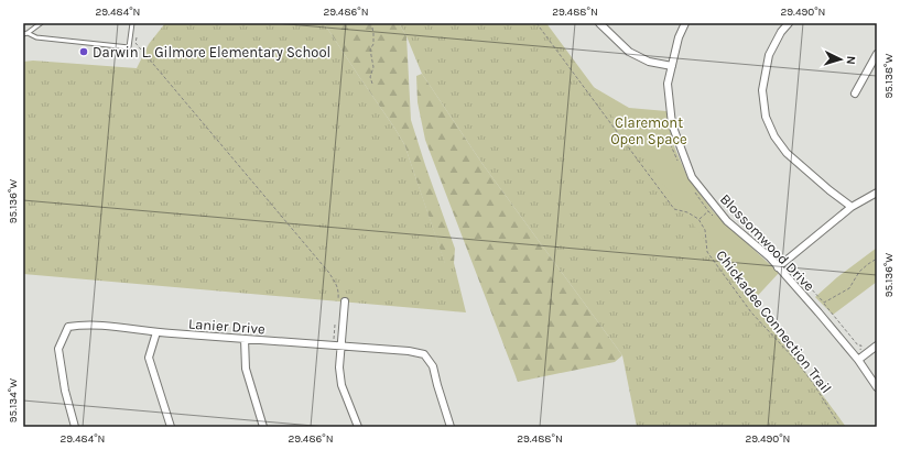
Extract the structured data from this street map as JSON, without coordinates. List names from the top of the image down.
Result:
{
  "streets": {
    "street": ["Blossomwood Drive", "Lanier Drive"],
    "path": ["Chickadee Connection Trail"]
  },
  "parks": ["Claremont Open Space"],
  "places": ["Darwin L. Gilmore Elementary School"],
  "north": "right",
  "coordinates": [
    "29.484°N",
    "29.486°N",
    "29.488°N",
    "29.490°N",
    "95.138°W",
    "95.136°W",
    "95.134°W"
  ]
}
